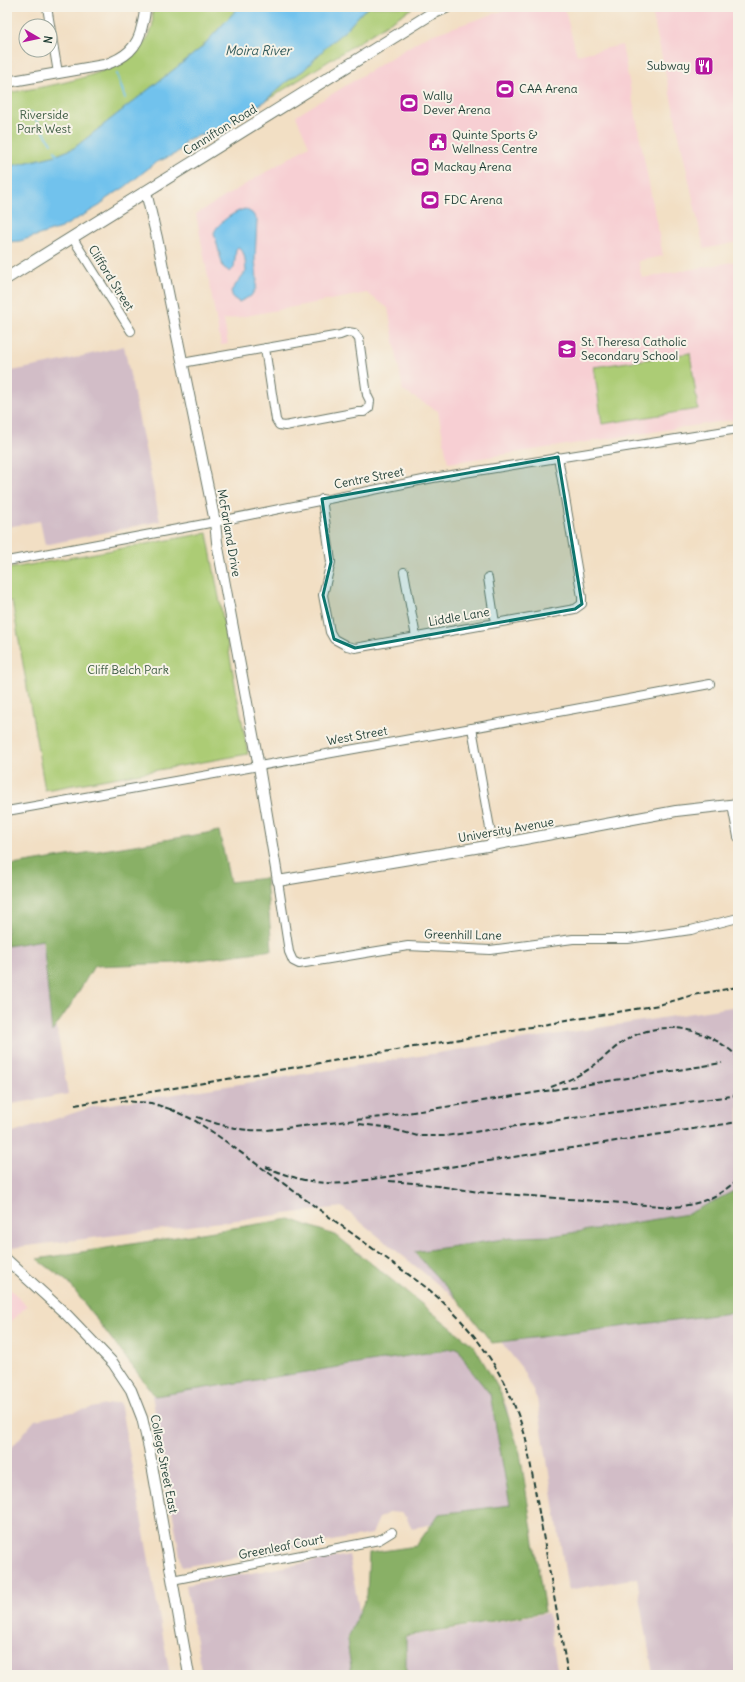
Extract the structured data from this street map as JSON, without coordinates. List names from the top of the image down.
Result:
{
  "streets": {
    "main road": ["Cannifton Road"],
    "street": [
      "Clifford Street",
      "Centre Street",
      "McFarland Drive",
      "Liddle Lane",
      "West Street",
      "University Avenue",
      "Greenhill Lane",
      "College Street East",
      "Greenleaf Court"
    ]
  },
  "crossings": [
    ["Cannifton Road", "Clifford Street"],
    ["Cannifton Road", "McFarland Drive"],
    ["Centre Street", "McFarland Drive"],
    ["Centre Street", "Liddle Lane"],
    ["McFarland Drive", "West Street"],
    ["McFarland Drive", "University Avenue"],
    ["McFarland Drive", "Greenhill Lane"],
    ["University Avenue", "Greenhill Lane"],
    ["College Street East", "Greenleaf Court"]
  ],
  "water": ["Moira River"],
  "parks": ["Riverside Park West", "Cliff Belch Park"],
  "places": {
    "restaurant": ["Subway"],
    "sports": [
      "CAA Arena",
      "Wally Dever Arena",
      "Mackay Arena",
      "FDC Arena"
    ],
    "public building": ["Quinte Sports & Wellness Centre"],
    "school or university": ["St. Theresa Catholic Secondary School"]
  },
  "north": "right"
}
